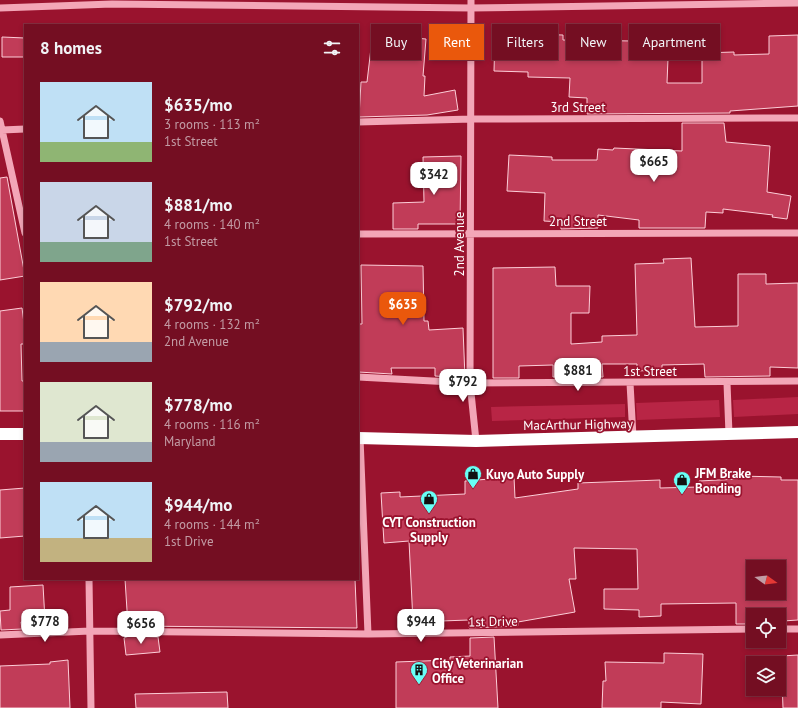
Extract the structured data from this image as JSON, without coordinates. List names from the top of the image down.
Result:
{
  "streets": {
    "highway": ["MacArthur Highway"],
    "street": [
      "3rd Street",
      "2nd Street",
      "2nd Avenue",
      "1st Street",
      "1st Drive"
    ]
  },
  "crossings": [
    ["3rd Street", "2nd Avenue"],
    ["2nd Street", "2nd Avenue"],
    ["2nd Avenue", "1st Street"],
    ["2nd Avenue", "MacArthur Highway"]
  ],
  "places": {
    "shop": ["Kuyo Auto Supply", "JFM Brake Bonding", "CYT Construction Supply"],
    "building": ["City Veterinarian Office"]
  },
  "north": "right",
  "page": {
    "chip": [
      "Buy",
      "Rent",
      "Filters",
      "New",
      "Apartment"
    ],
    "heading": "8 homes",
    "list": [
      {
        "name": "$635/mo",
        "note": "3 rooms · 113 m² · 1st Street"
      },
      {
        "name": "$881/mo",
        "note": "4 rooms · 140 m² · 1st Street"
      },
      {
        "name": "$792/mo",
        "note": "4 rooms · 132 m² · 2nd Avenue"
      },
      {
        "name": "$778/mo",
        "note": "4 rooms · 116 m² · Maryland"
      },
      {
        "name": "$944/mo",
        "note": "4 rooms · 144 m² · 1st Drive"
      }
    ],
    "price": [
      "$665",
      "$342",
      "$635",
      "$881",
      "$792",
      "$778",
      "$944",
      "$656"
    ]
  }
}
